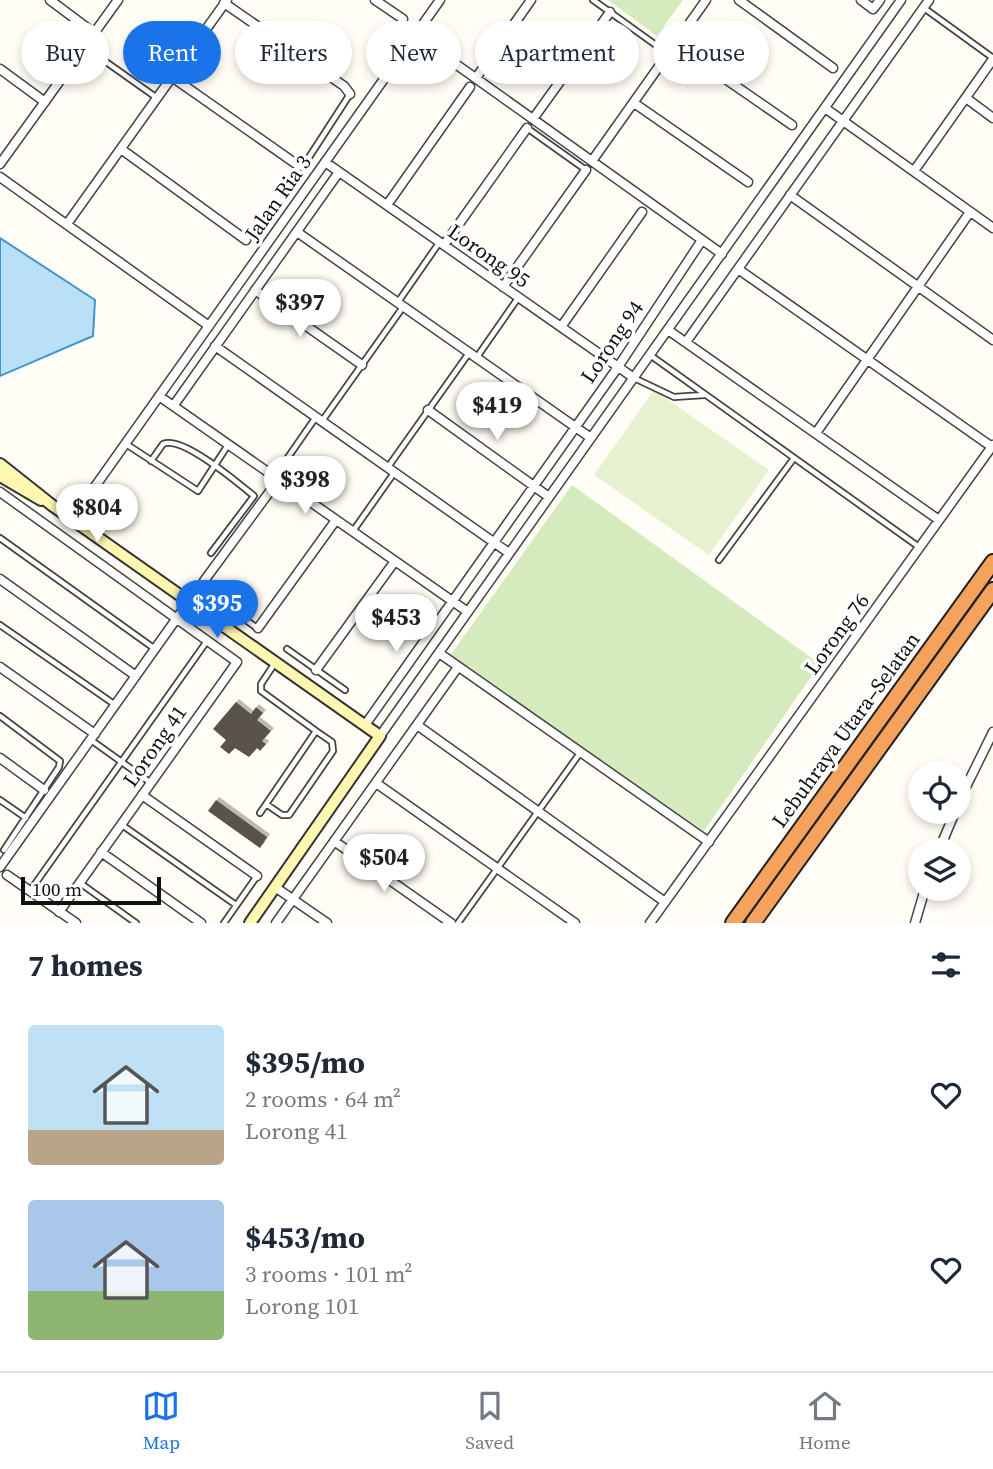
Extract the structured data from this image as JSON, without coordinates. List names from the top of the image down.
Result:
{
  "streets": {
    "highway": ["Lebuhraya Utara–Selatan"],
    "street": [
      "Jalan Ria 3",
      "Lorong 95",
      "Lorong 94",
      "Lorong 76",
      "Lorong 41"
    ]
  },
  "crossings": [
    ["Jalan Ria 3", "Lorong 95"],
    ["Lorong 95", "Lorong 94"]
  ],
  "scale_bar": "100 m",
  "page": {
    "chip": [
      "Buy",
      "Rent",
      "Filters",
      "New",
      "Apartment",
      "House"
    ],
    "price": [
      "$397",
      "$419",
      "$398",
      "$804",
      "$395",
      "$453",
      "$504"
    ],
    "scale": "100 m",
    "heading": "7 homes",
    "list": [
      {
        "name": "$395/mo",
        "note": "2 rooms · 64 m² · Lorong 41"
      },
      {
        "name": "$453/mo",
        "note": "3 rooms · 101 m² · Lorong 101"
      }
    ],
    "tabs": ["Map", "Saved", "Home"]
  }
}
